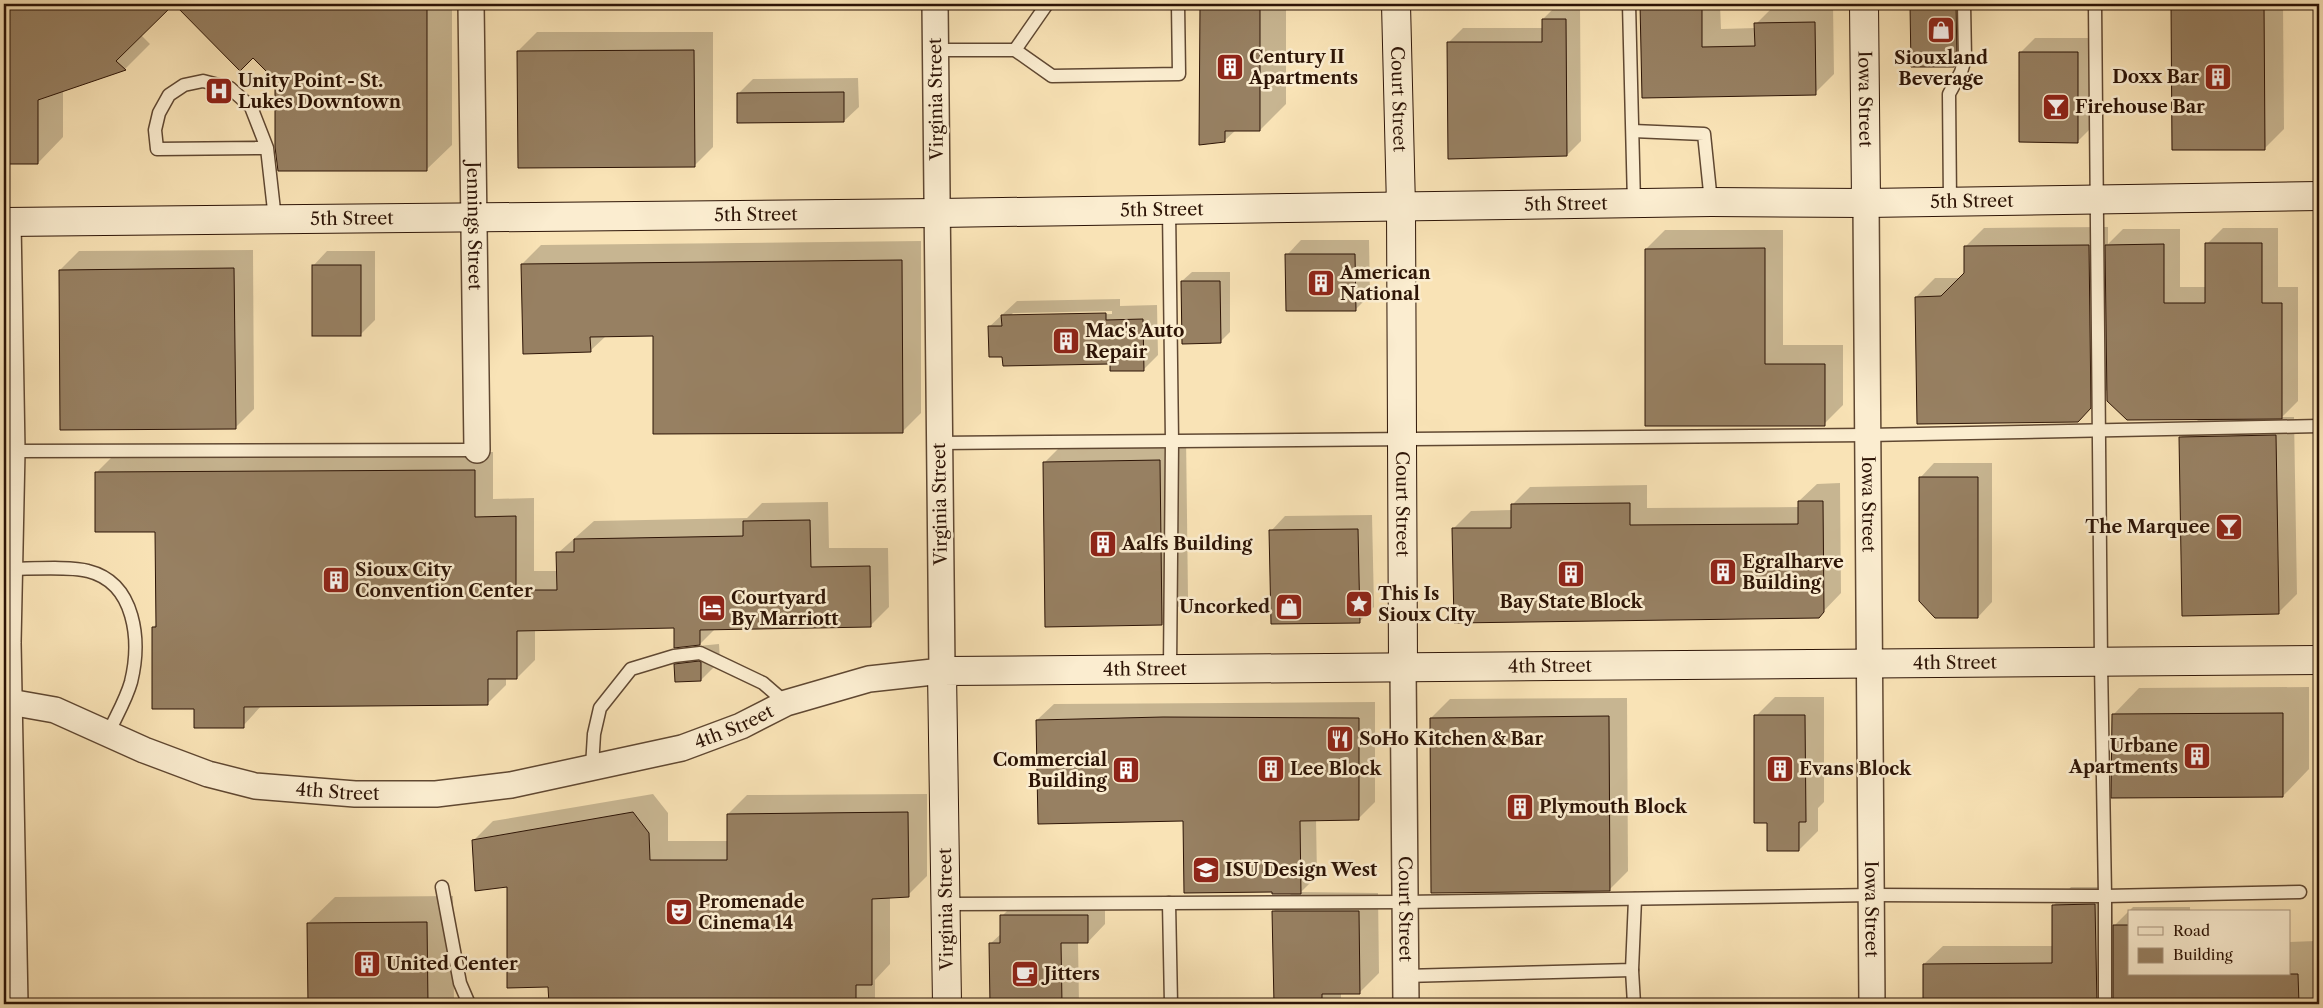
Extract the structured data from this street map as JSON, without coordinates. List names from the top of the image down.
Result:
{
  "streets": {
    "main road": [
      "Virginia Street",
      "Court Street",
      "Iowa Street",
      "5th Street",
      "4th Street"
    ],
    "street": ["Jennings Street"]
  },
  "crossings": [
    ["Virginia Street", "5th Street"],
    ["Virginia Street", "4th Street"],
    ["Court Street", "5th Street"],
    ["Court Street", "4th Street"],
    ["Iowa Street", "5th Street"],
    ["Iowa Street", "4th Street"],
    ["5th Street", "Jennings Street"]
  ],
  "places": {
    "shop": ["Siouxland Beverage", "Uncorked"],
    "building": [
      "Century II Apartments",
      "Doxx Bar",
      "American National",
      "Mac's Auto Repair",
      "Aalfs Building",
      "Egralharve Building",
      "Bay State Block",
      "Sioux City Convention Center",
      "Urbane Apartments",
      "Lee Block",
      "Evans Block",
      "Commercial Building",
      "Plymouth Block",
      "United Center"
    ],
    "hospital": ["Unity Point - St. Lukes Downtown"],
    "bar": ["Firehouse Bar", "The Marquee"],
    "place": ["This Is Sioux CIty"],
    "hotel": ["Courtyard By Marriott"],
    "restaurant": ["SoHo Kitchen & Bar"],
    "school or university": ["ISU Design West"],
    "theatre": ["Promenade Cinema 14"],
    "cafe": ["Jitters"]
  },
  "legend": ["Road", "Building"]
}
